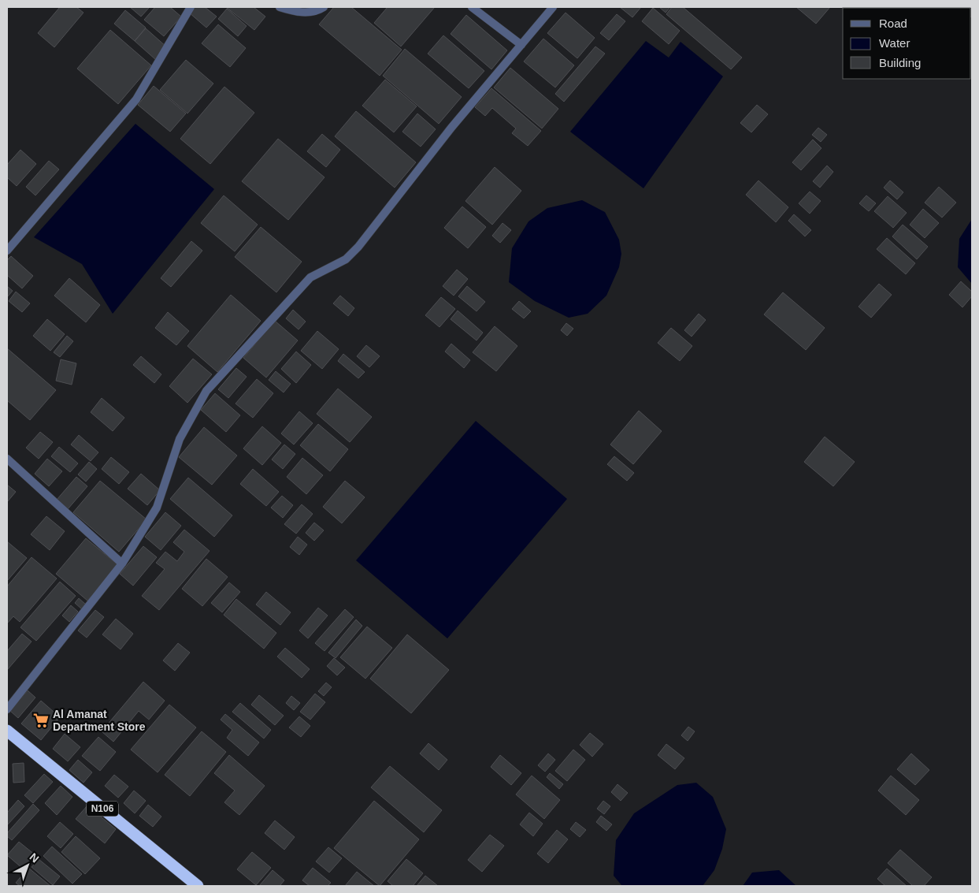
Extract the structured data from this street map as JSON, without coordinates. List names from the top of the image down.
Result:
{
  "streets": {
    "highway": ["N106"]
  },
  "places": {
    "supermarket": ["Al Amanat Department Store"]
  },
  "legend": ["Road", "Water", "Building"],
  "north": "top right"
}
